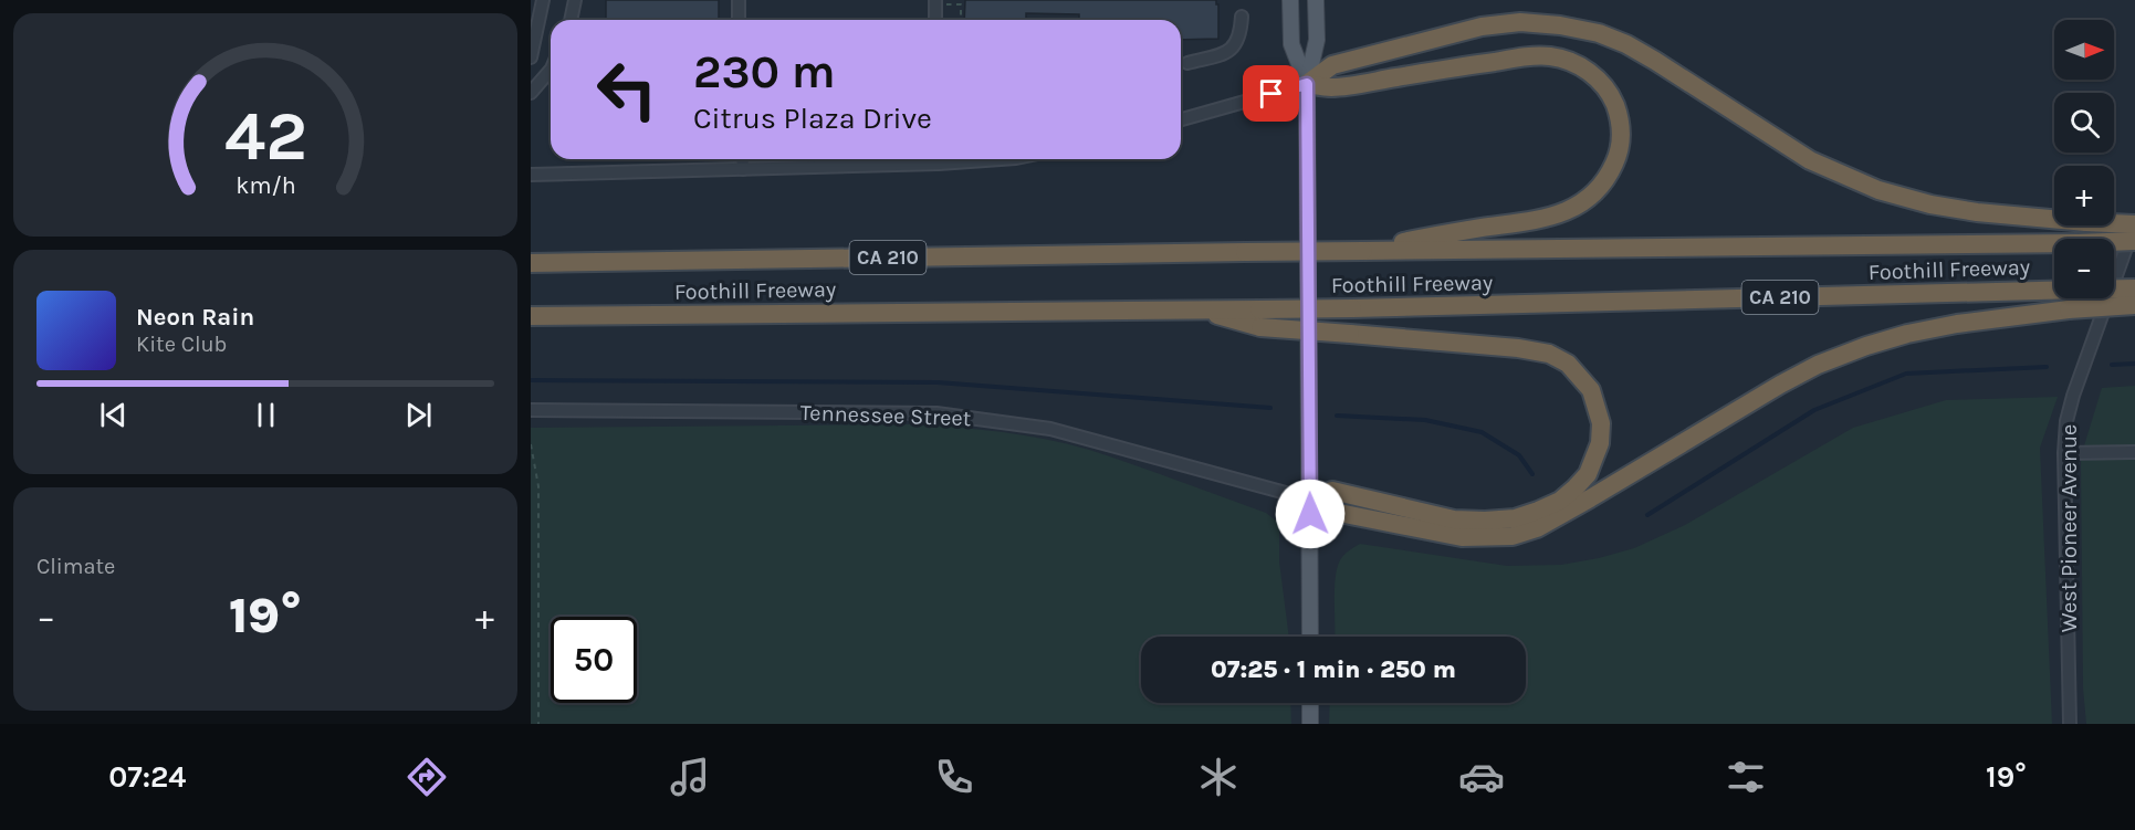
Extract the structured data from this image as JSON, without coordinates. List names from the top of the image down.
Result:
{
  "streets": {
    "highway": ["CA 210", "Foothill Freeway"],
    "street": ["Tennessee Street", "West Pioneer Avenue"]
  },
  "north": "right",
  "page": {
    "map_buttons": ["+", "−"],
    "turn": ["230 m", "Citrus Plaza Drive"],
    "song": ["Neon Rain", "Kite Club"],
    "tile": "Climate",
    "heat": ["−", "19°", "+"],
    "limit": "50",
    "trip": "07:25 · 1 min · 250 m",
    "tabs": ["07:24", "19°"],
    "gauge": ["42", "km/h"]
  }
}
